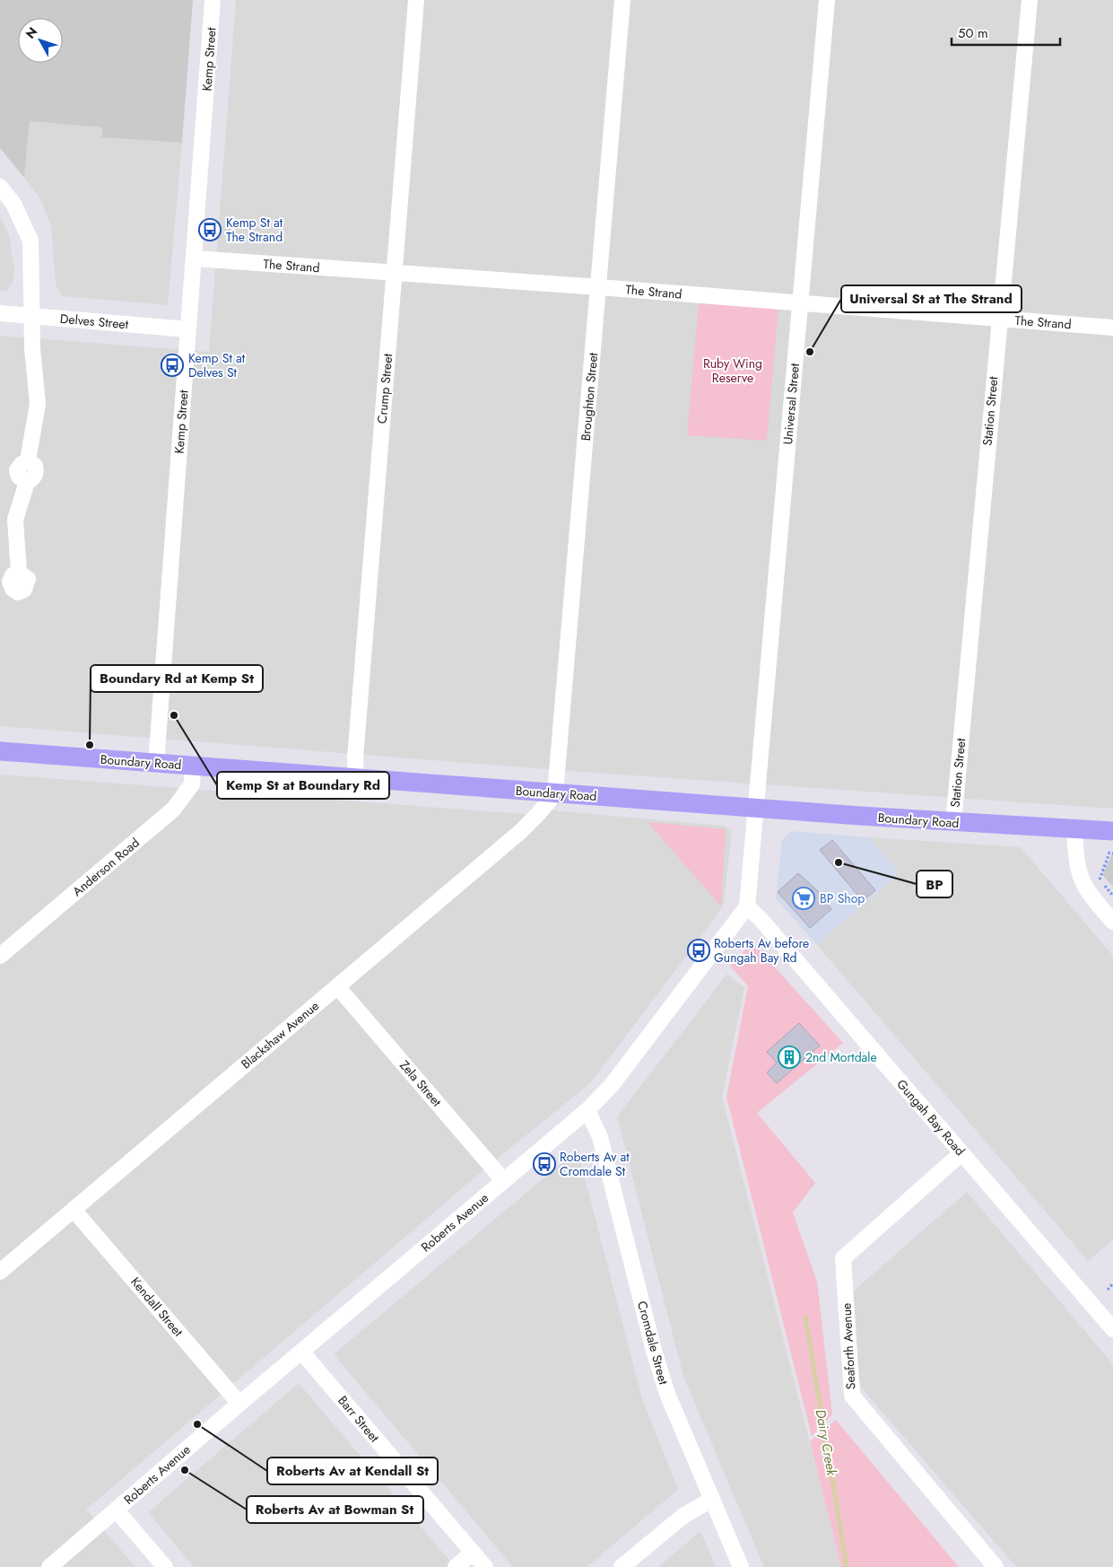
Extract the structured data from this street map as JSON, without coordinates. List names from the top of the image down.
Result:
{
  "streets": {
    "main road": ["Boundary Road"],
    "street": [
      "Kemp Street",
      "The Strand",
      "Delves Street",
      "Crump Street",
      "Broughton Street",
      "Universal Street",
      "Station Street",
      "Anderson Road",
      "Blackshaw Avenue",
      "Zela Street",
      "Gungah Bay Road",
      "Roberts Avenue",
      "Kendall Street",
      "Cromdale Street",
      "Seaforth Avenue",
      "Barr Street"
    ]
  },
  "crossings": [
    ["Kemp Street", "The Strand"],
    ["Kemp Street", "Delves Street"],
    ["Kemp Street", "Boundary Road"],
    ["The Strand", "Crump Street"],
    ["The Strand", "Broughton Street"],
    ["The Strand", "Universal Street"],
    ["The Strand", "Station Street"],
    ["Crump Street", "Boundary Road"],
    ["Broughton Street", "Boundary Road"],
    ["Broughton Street", "Blackshaw Avenue"],
    ["Universal Street", "Boundary Road"],
    ["Station Street", "Boundary Road"],
    ["Boundary Road", "Anderson Road"],
    ["Boundary Road", "Blackshaw Avenue"],
    ["Blackshaw Avenue", "Zela Street"],
    ["Blackshaw Avenue", "Kendall Street"],
    ["Zela Street", "Roberts Avenue"],
    ["Gungah Bay Road", "Roberts Avenue"],
    ["Gungah Bay Road", "Seaforth Avenue"],
    ["Roberts Avenue", "Kendall Street"],
    ["Roberts Avenue", "Cromdale Street"],
    ["Roberts Avenue", "Barr Street"]
  ],
  "water": ["Dairy Creek"],
  "parks": ["Ruby Wing Reserve"],
  "places": {
    "bus stop": [
      "Kemp St at The Strand",
      "Kemp St at Delves St",
      "Roberts Av before Gungah Bay Rd",
      "Roberts Av at Cromdale St"
    ],
    "other": [
      "Universal St at The Strand",
      "Kemp St at Boundary Rd",
      "Boundary Rd at Kemp St",
      "BP",
      "Roberts Av at Kendall St",
      "Roberts Av at Bowman St"
    ],
    "supermarket": ["BP Shop"],
    "building": ["2nd Mortdale"]
  },
  "scale_bar": "50 m",
  "north": "top left"
}
